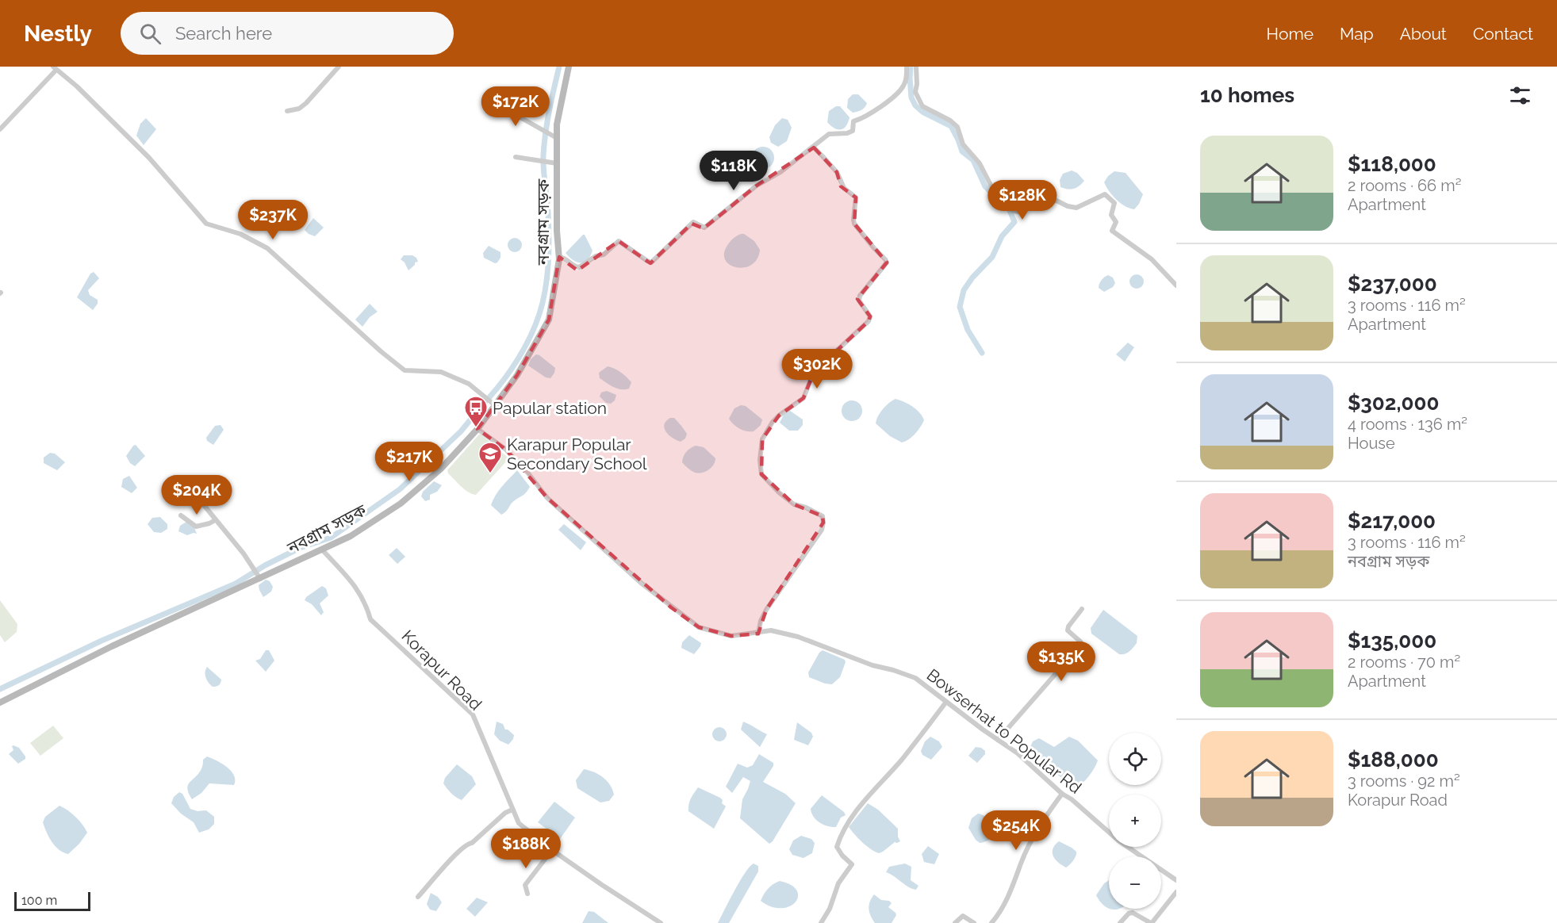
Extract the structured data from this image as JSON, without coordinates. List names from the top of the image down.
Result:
{
  "streets": {
    "main road": ["নবগ্রাম সড়ক"],
    "street": ["Korapur Road", "Bowserhat to Popular Rd"]
  },
  "crossings": [
    ["নবগ্রাম সড়ক", "Korapur Road"],
    ["নবগ্রাম সড়ক", "Bowserhat to Popular Rd"]
  ],
  "places": {
    "bus stop": ["Papular station"],
    "school or university": ["Karapur Popular Secondary School"]
  },
  "scale_bar": "100 m",
  "page": {
    "header": "Nestly",
    "search": "Search here",
    "nav": [
      "Home",
      "Map",
      "About",
      "Contact"
    ],
    "heading": "10 homes",
    "price": [
      "$172K",
      "$118K",
      "$128K",
      "$237K",
      "$302K",
      "$217K",
      "$204K",
      "$135K",
      "$254K",
      "$188K"
    ],
    "list": [
      {
        "name": "$118,000",
        "note": "2 rooms · 66 m² · Apartment"
      },
      {
        "name": "$237,000",
        "note": "3 rooms · 116 m² · Apartment"
      },
      {
        "name": "$302,000",
        "note": "4 rooms · 136 m² · House"
      },
      {
        "name": "$217,000",
        "note": "3 rooms · 116 m² · নবগ্রাম সড়ক"
      },
      {
        "name": "$135,000",
        "note": "2 rooms · 70 m² · Apartment"
      },
      {
        "name": "$188,000",
        "note": "3 rooms · 92 m² · Korapur Road"
      }
    ],
    "map_buttons": ["+", "−"],
    "scale": "100 m"
  }
}
